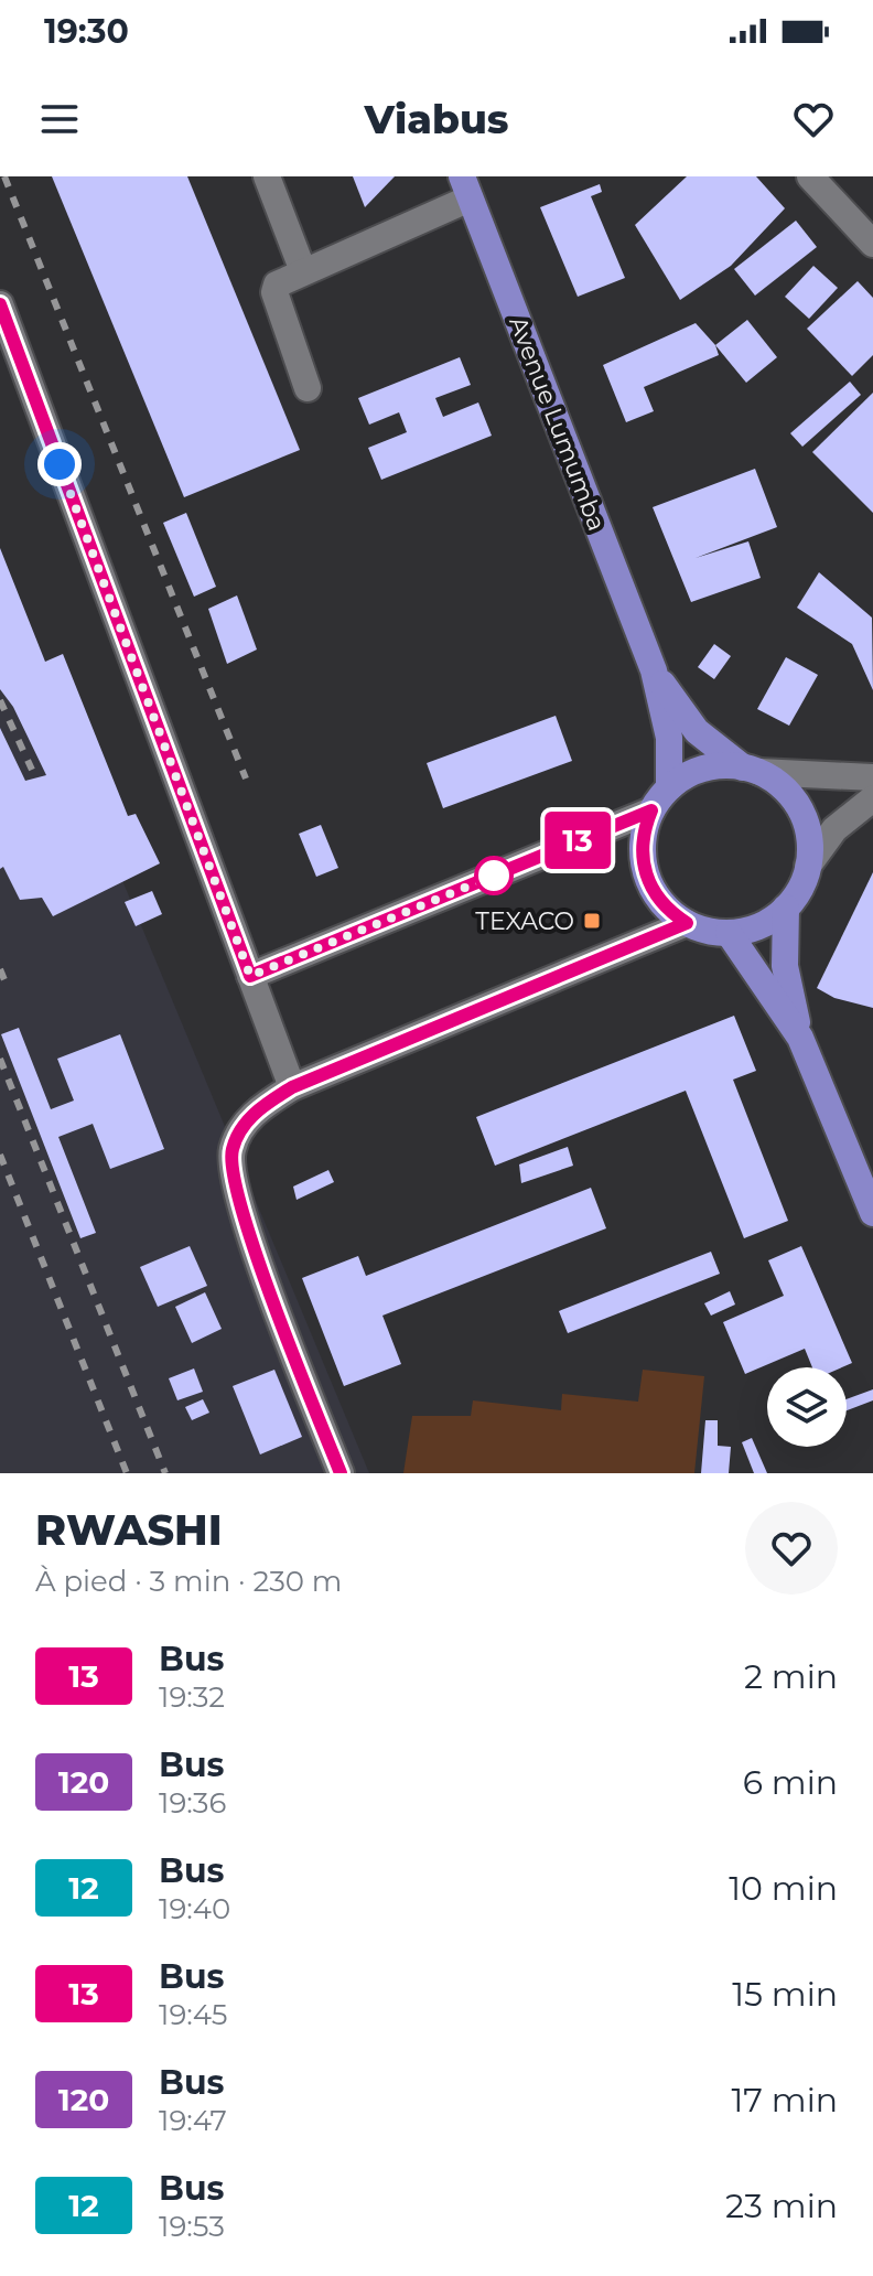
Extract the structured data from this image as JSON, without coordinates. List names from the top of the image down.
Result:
{
  "streets": {
    "main road": ["Avenue Lumumba"]
  },
  "places": {
    "transit": ["TEXACO"]
  },
  "lines": ["bus line 13"],
  "page": {
    "status": "19:30",
    "header": "Viabus",
    "on_map": "13",
    "heading": ["RWASHI", "À pied · 3 min · 230 m"],
    "list": [
      {
        "mark": "13",
        "name": "Bus",
        "note": "19:32",
        "value": "2 min"
      },
      {
        "mark": "120",
        "name": "Bus",
        "note": "19:36",
        "value": "6 min"
      },
      {
        "mark": "12",
        "name": "Bus",
        "note": "19:40",
        "value": "10 min"
      },
      {
        "mark": "13",
        "name": "Bus",
        "note": "19:45",
        "value": "15 min"
      },
      {
        "mark": "120",
        "name": "Bus",
        "note": "19:47",
        "value": "17 min"
      },
      {
        "mark": "12",
        "name": "Bus",
        "note": "19:53",
        "value": "23 min"
      }
    ]
  }
}
